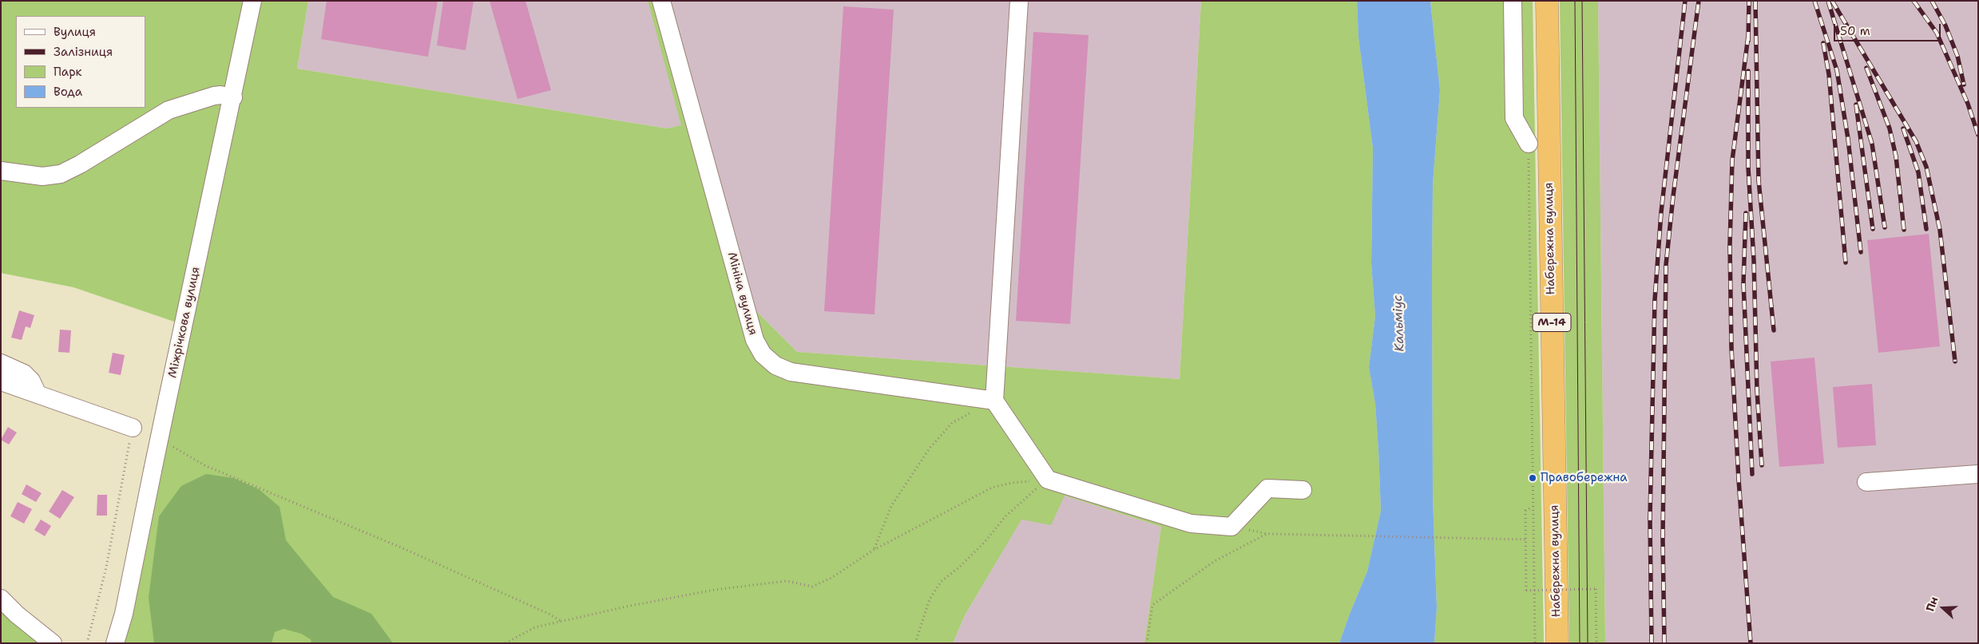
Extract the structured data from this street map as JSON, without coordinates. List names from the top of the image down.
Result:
{
  "streets": {
    "highway": ["Набережна вулиця", "М-14"],
    "street": ["Мініна вулиця", "Міжрічкова вулиця"]
  },
  "water": ["Кальміус"],
  "places": ["Правобережна"],
  "legend": [
    "Вулиця",
    "Залізниця",
    "Парк",
    "Вода"
  ],
  "scale_bar": "50 m",
  "north": "left"
}
